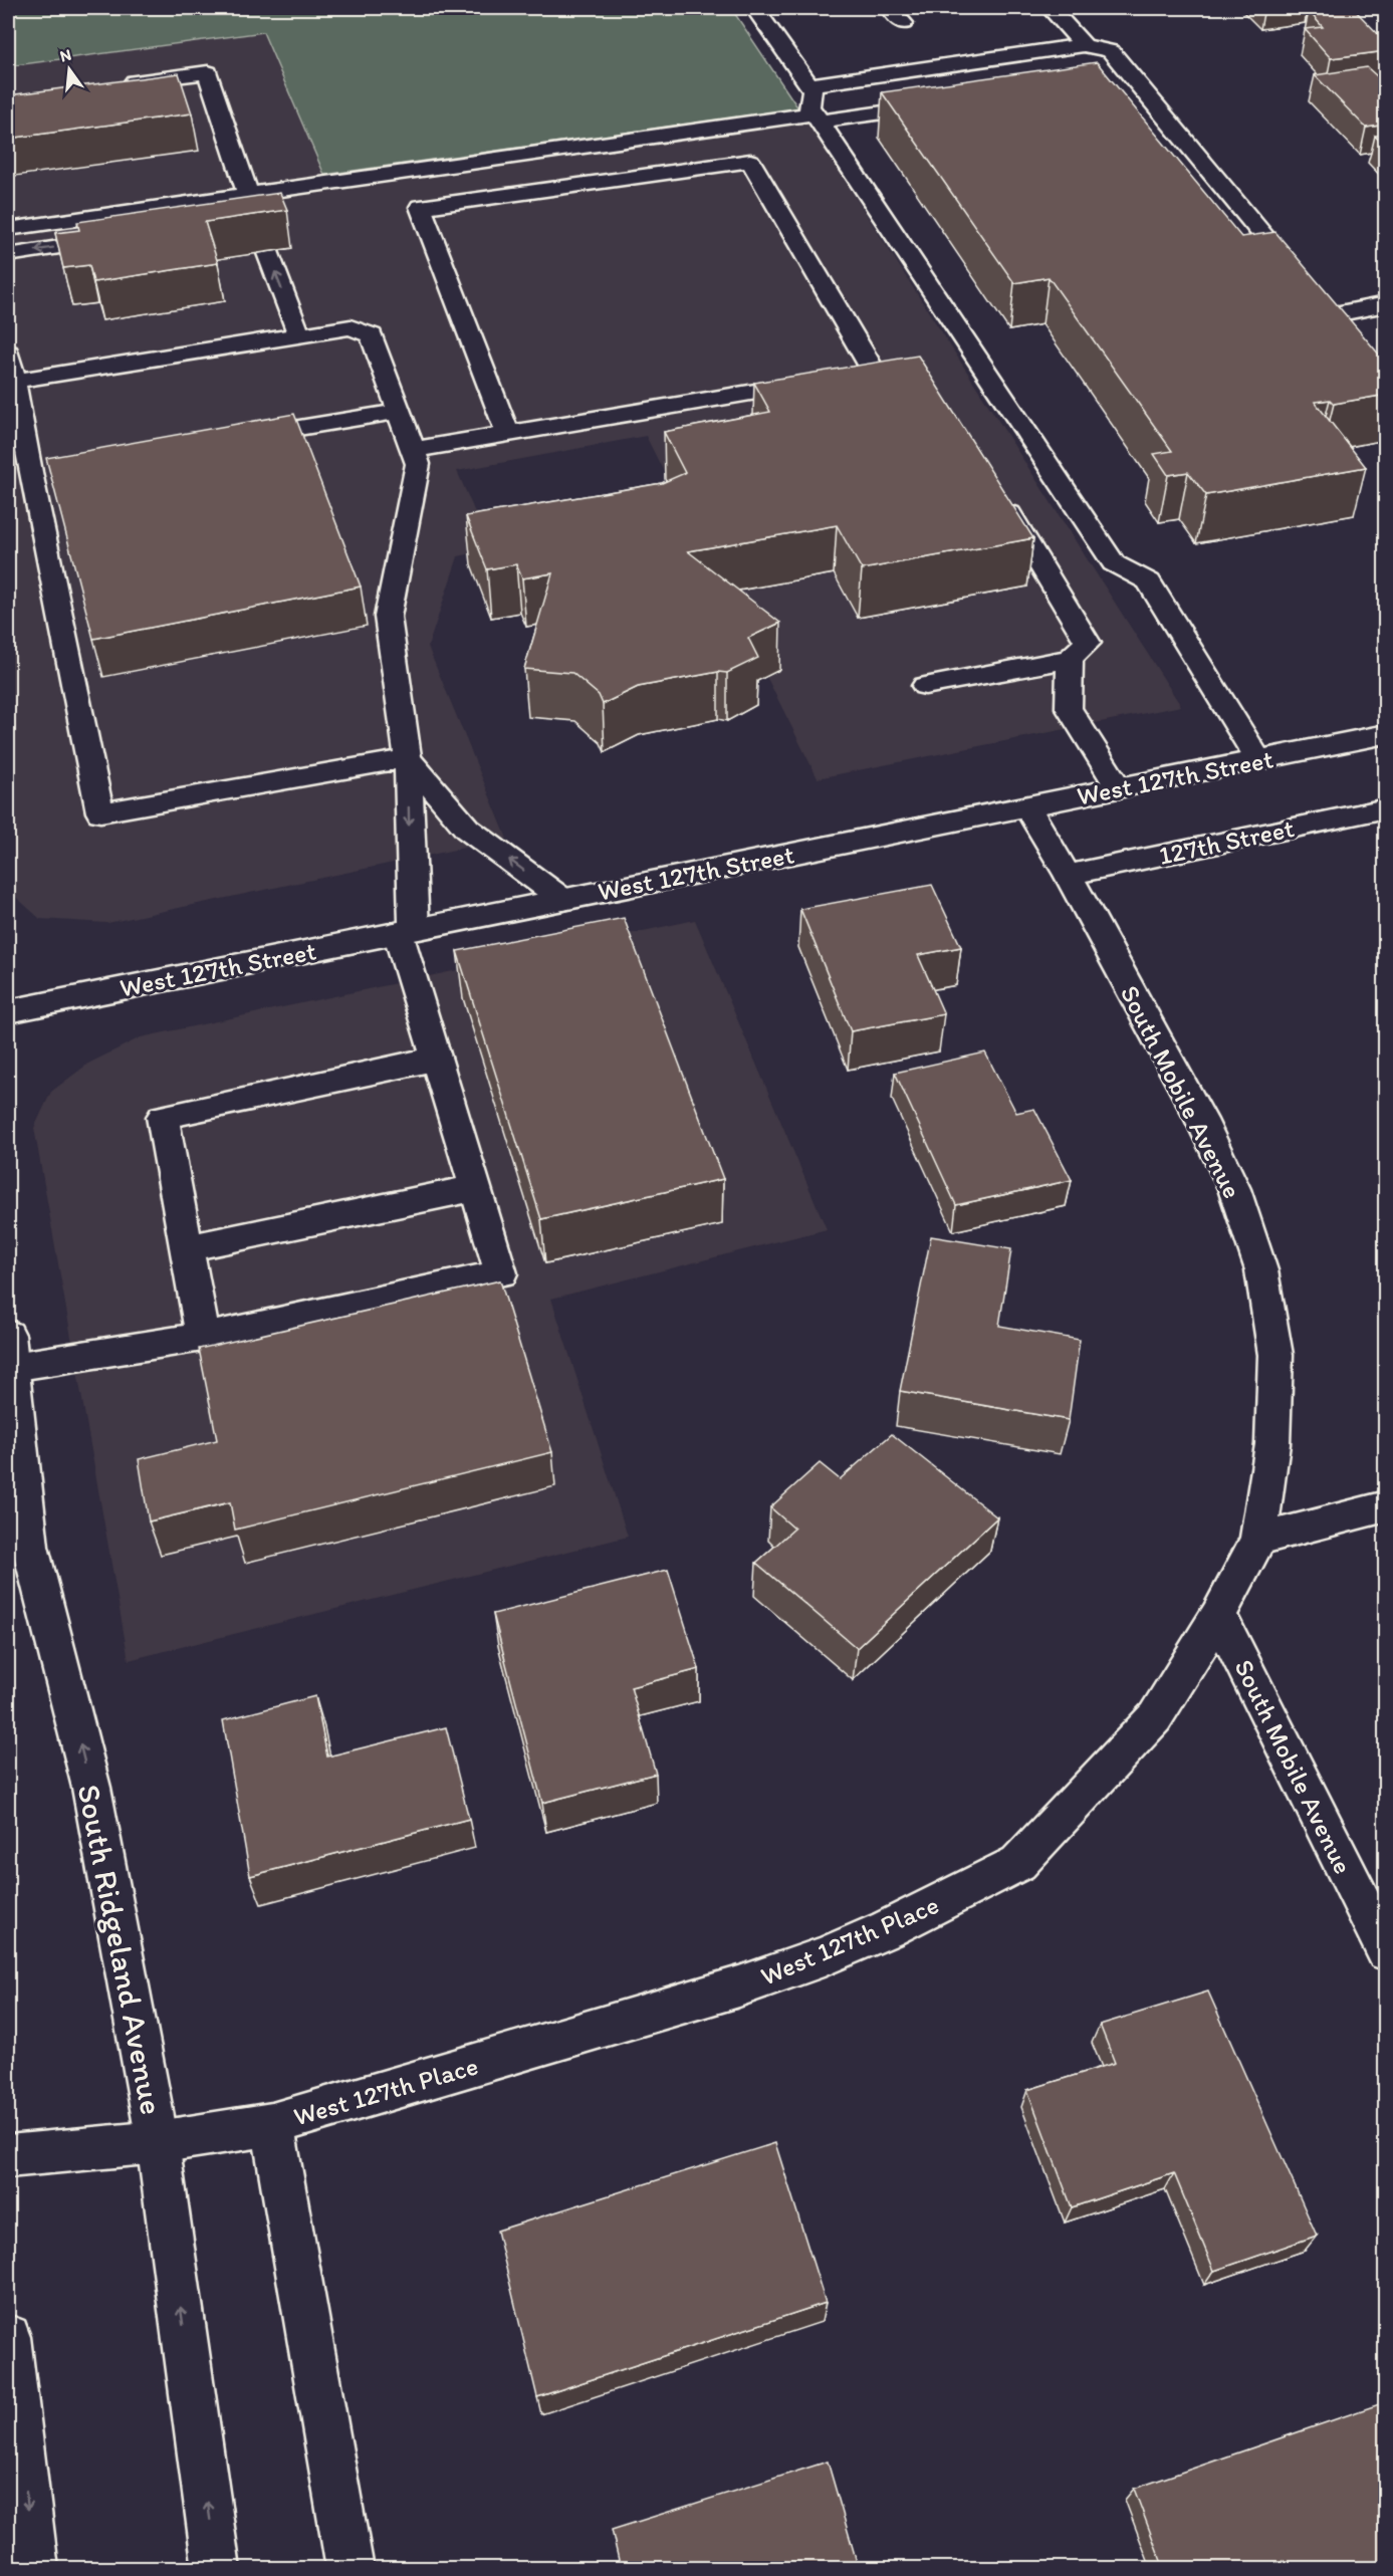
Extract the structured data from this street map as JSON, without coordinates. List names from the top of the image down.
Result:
{
  "streets": {
    "street": [
      "West 127th Street",
      "127th Street",
      "South Mobile Avenue",
      "West 127th Place",
      "South Ridgeland Avenue"
    ]
  },
  "crossings": [
    ["West 127th Street", "South Mobile Avenue"],
    ["127th Street", "South Mobile Avenue"],
    ["South Mobile Avenue", "West 127th Place"],
    ["West 127th Place", "South Ridgeland Avenue"]
  ],
  "north": "top"
}
